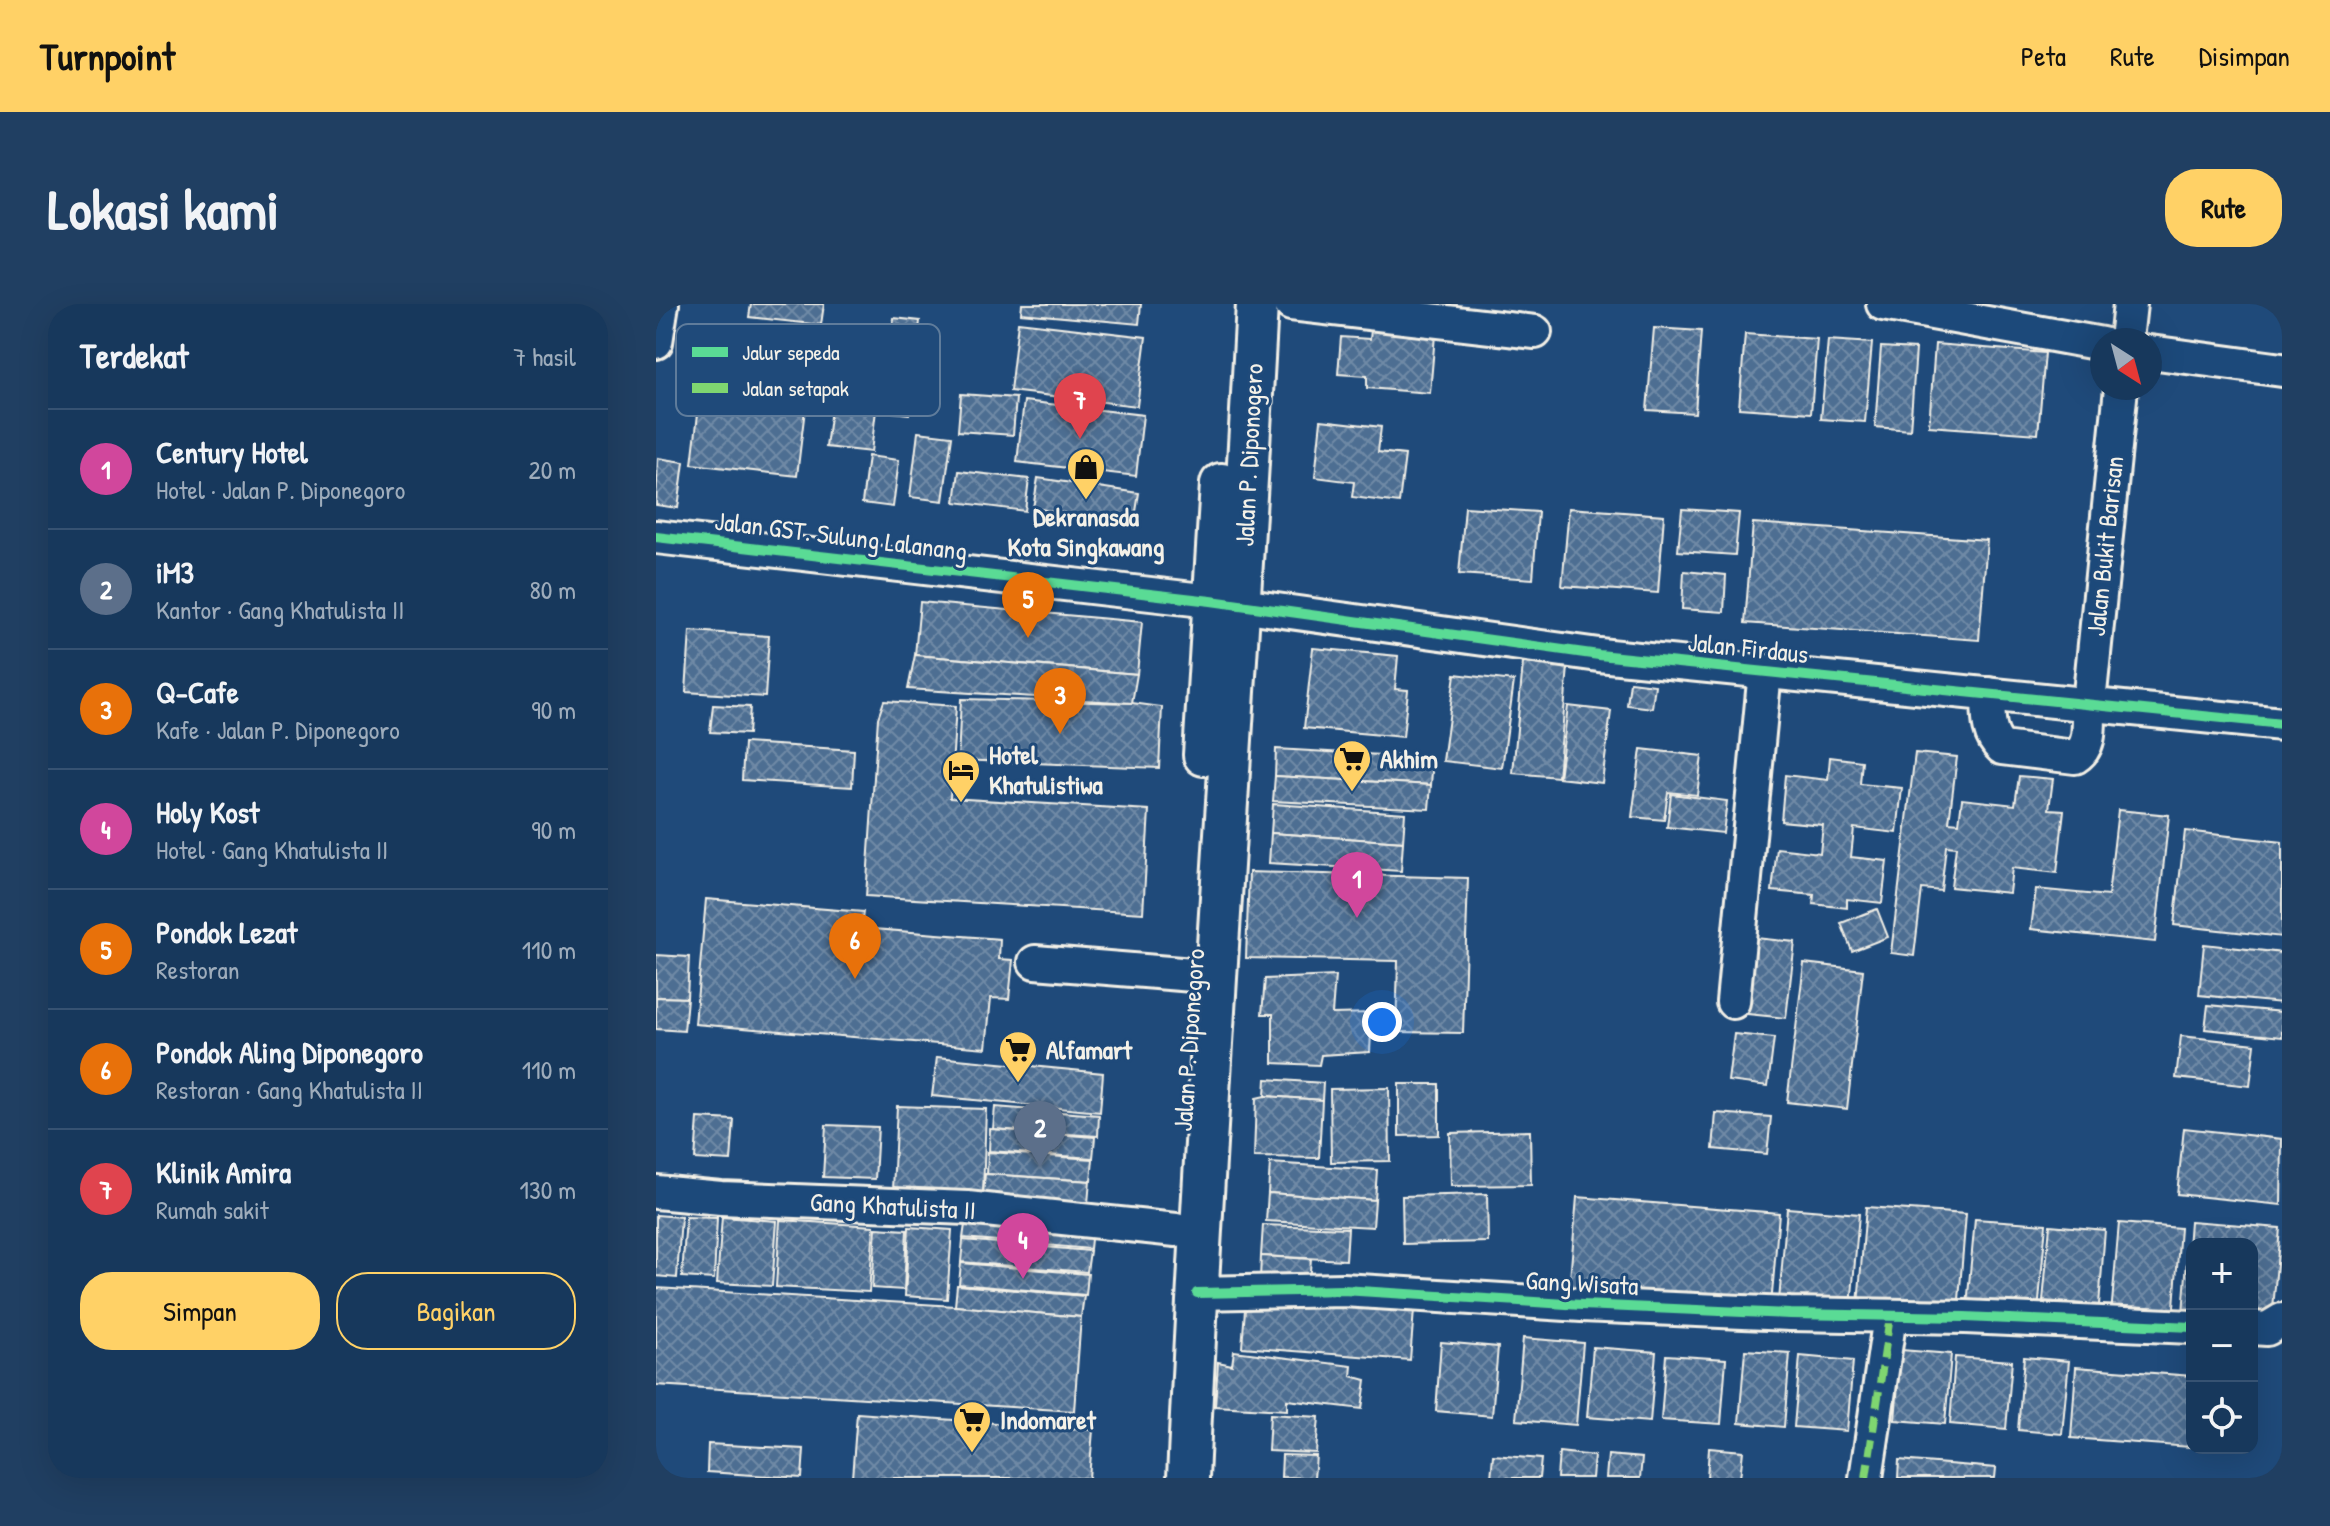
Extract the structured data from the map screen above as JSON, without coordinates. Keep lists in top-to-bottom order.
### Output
{
  "streets": {
    "main road": ["Jalan P. Diponogero", "Jalan P. Diponegoro"],
    "street": [
      "Jalan GST. Sulung Lalanang",
      "Jalan Bukit Barisan",
      "Jalan Firdaus",
      "Gang Khatulista II",
      "Gang Wisata"
    ]
  },
  "crossings": [
    ["Jalan P. Diponogero", "Jalan GST. Sulung Lalanang"],
    ["Jalan P. Diponogero", "Jalan Firdaus"],
    ["Jalan P. Diponogero", "Jalan P. Diponegoro"],
    ["Jalan GST. Sulung Lalanang", "Jalan Firdaus"],
    ["Jalan GST. Sulung Lalanang", "Jalan P. Diponegoro"],
    ["Jalan Bukit Barisan", "Jalan Firdaus"],
    ["Jalan Firdaus", "Jalan P. Diponegoro"],
    ["Jalan P. Diponegoro", "Gang Khatulista II"],
    ["Jalan P. Diponegoro", "Gang Wisata"]
  ],
  "places": {
    "shop": ["Dekranasda Kota Singkawang"],
    "supermarket": ["Akhim", "Alfamart", "Indomaret"],
    "hotel": ["Hotel Khatulistiwa"]
  },
  "legend": ["Jalur sepeda", "Jalan setapak"],
  "north": "bottom right",
  "page": {
    "header": "Turnpoint",
    "nav": ["Peta", "Rute", "Disimpan"],
    "buttons": [
      "Rute",
      ["Simpan", "Bagikan"]
    ],
    "title": "Lokasi kami",
    "heading": ["Terdekat", "7 hasil"],
    "pins": [
      "7",
      "5",
      "3",
      "1",
      "6",
      "2",
      "4"
    ],
    "list": [
      {
        "mark": "1",
        "name": "Century Hotel",
        "note": "Hotel · Jalan P. Diponegoro",
        "value": "20 m"
      },
      {
        "mark": "2",
        "name": "iM3",
        "note": "Kantor · Gang Khatulista II",
        "value": "80 m"
      },
      {
        "mark": "3",
        "name": "Q-Cafe",
        "note": "Kafe · Jalan P. Diponegoro",
        "value": "90 m"
      },
      {
        "mark": "4",
        "name": "Holy Kost",
        "note": "Hotel · Gang Khatulista II",
        "value": "90 m"
      },
      {
        "mark": "5",
        "name": "Pondok Lezat",
        "note": "Restoran",
        "value": "110 m"
      },
      {
        "mark": "6",
        "name": "Pondok Aling Diponegoro",
        "note": "Restoran · Gang Khatulista II",
        "value": "110 m"
      },
      {
        "mark": "7",
        "name": "Klinik Amira",
        "note": "Rumah sakit",
        "value": "130 m"
      }
    ],
    "map_buttons": ["+", "−"]
  }
}
